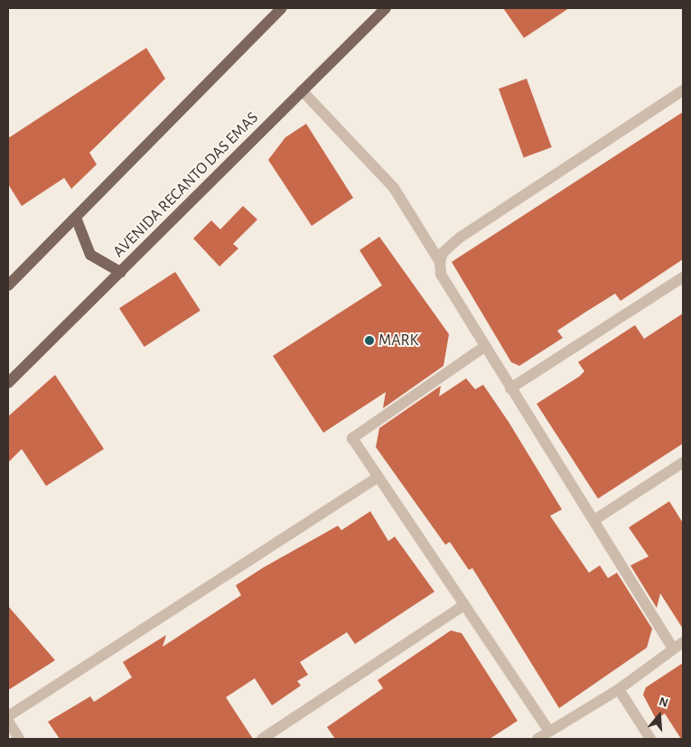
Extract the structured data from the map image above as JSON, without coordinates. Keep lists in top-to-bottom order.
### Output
{
  "streets": {
    "main road": ["AVENIDA RECANTO DAS EMAS"]
  },
  "places": ["MARK"],
  "north": "top"
}
